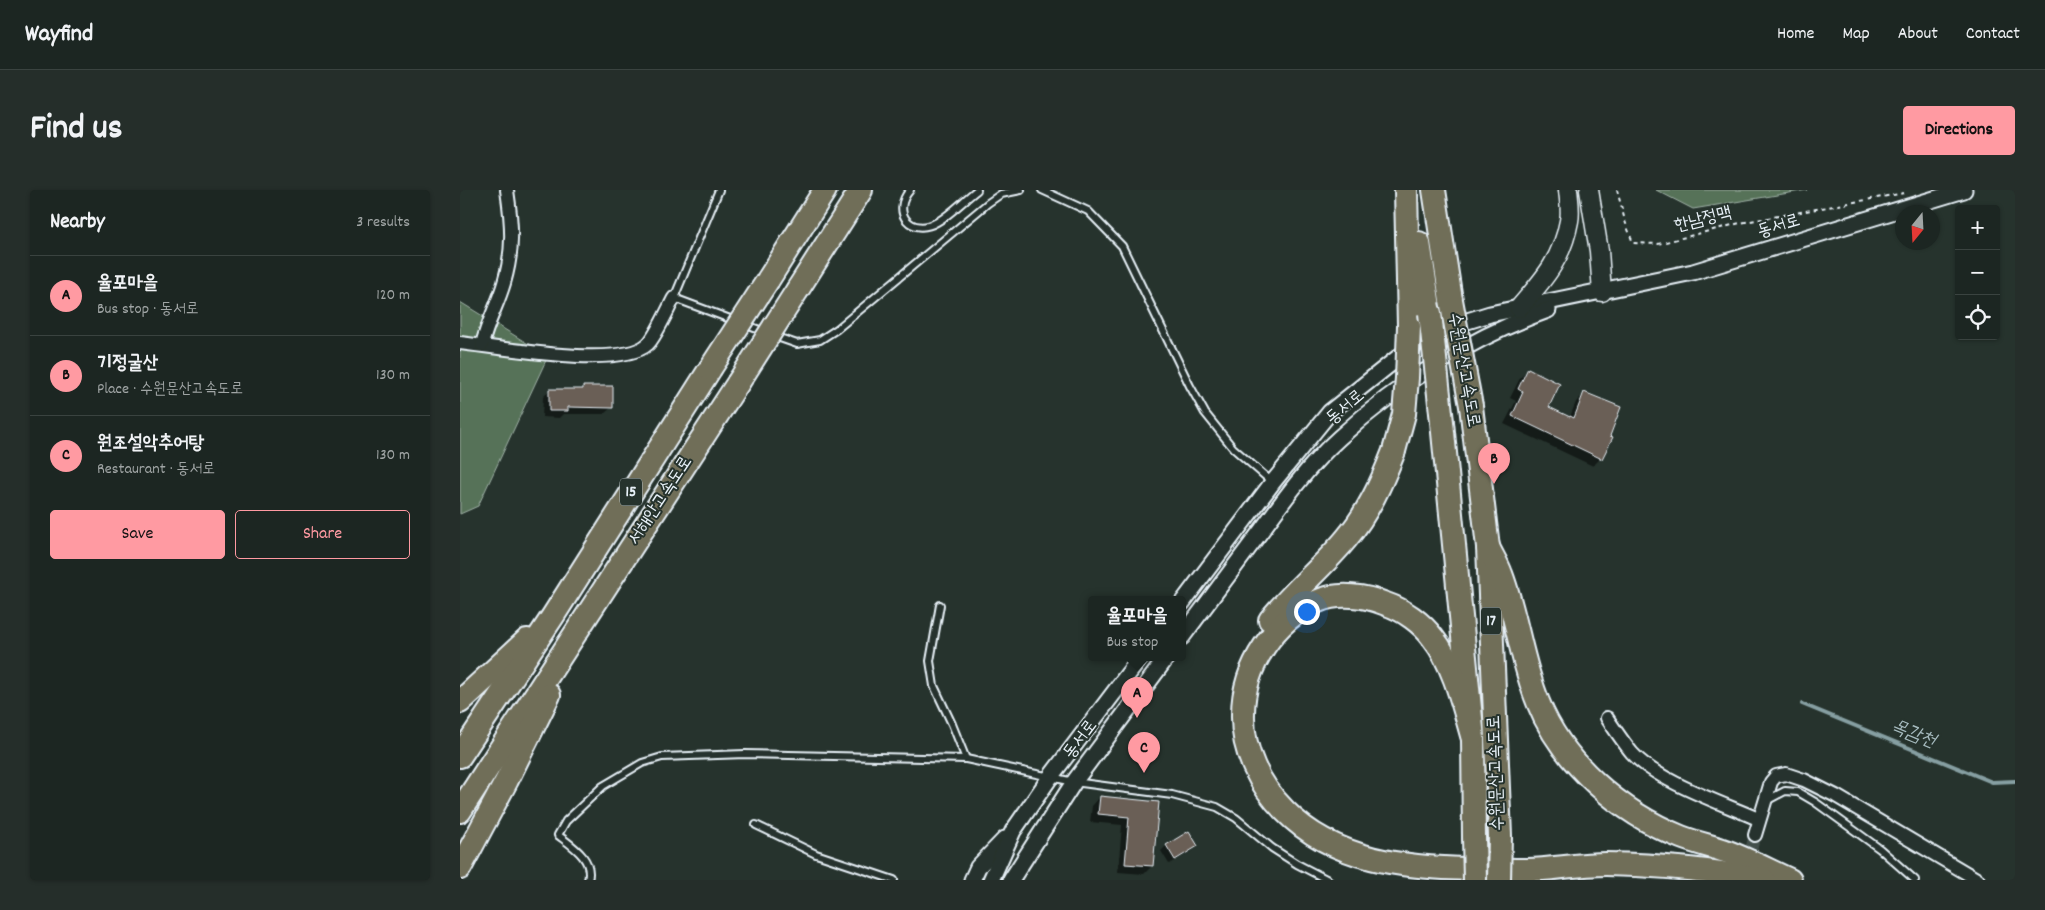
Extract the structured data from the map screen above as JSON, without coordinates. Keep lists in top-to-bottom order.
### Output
{
  "streets": {
    "highway": [
      "수원문산고속도로",
      "15",
      "서해안고속도로",
      "17"
    ],
    "street": ["동서로"],
    "path": ["한남정맥"]
  },
  "water": ["목감천"],
  "north": "bottom",
  "page": {
    "header": "Wayfind",
    "nav": [
      "Home",
      "Map",
      "About",
      "Contact"
    ],
    "title": "Find us",
    "buttons": [
      "Directions",
      ["Save", "Share"]
    ],
    "heading": ["Nearby", "3 results"],
    "map_buttons": ["+", "−"],
    "list": [
      {
        "mark": "A",
        "name": "율포마을",
        "note": "Bus stop · 동서로",
        "value": "120 m"
      },
      {
        "mark": "B",
        "name": "기정굴산",
        "note": "Place · 수원문산고속도로",
        "value": "130 m"
      },
      {
        "mark": "C",
        "name": "원조설악추어탕",
        "note": "Restaurant · 동서로",
        "value": "130 m"
      }
    ],
    "pins": ["B", "A", "C"],
    "popup": ["율포마을", "Bus stop"]
  }
}
